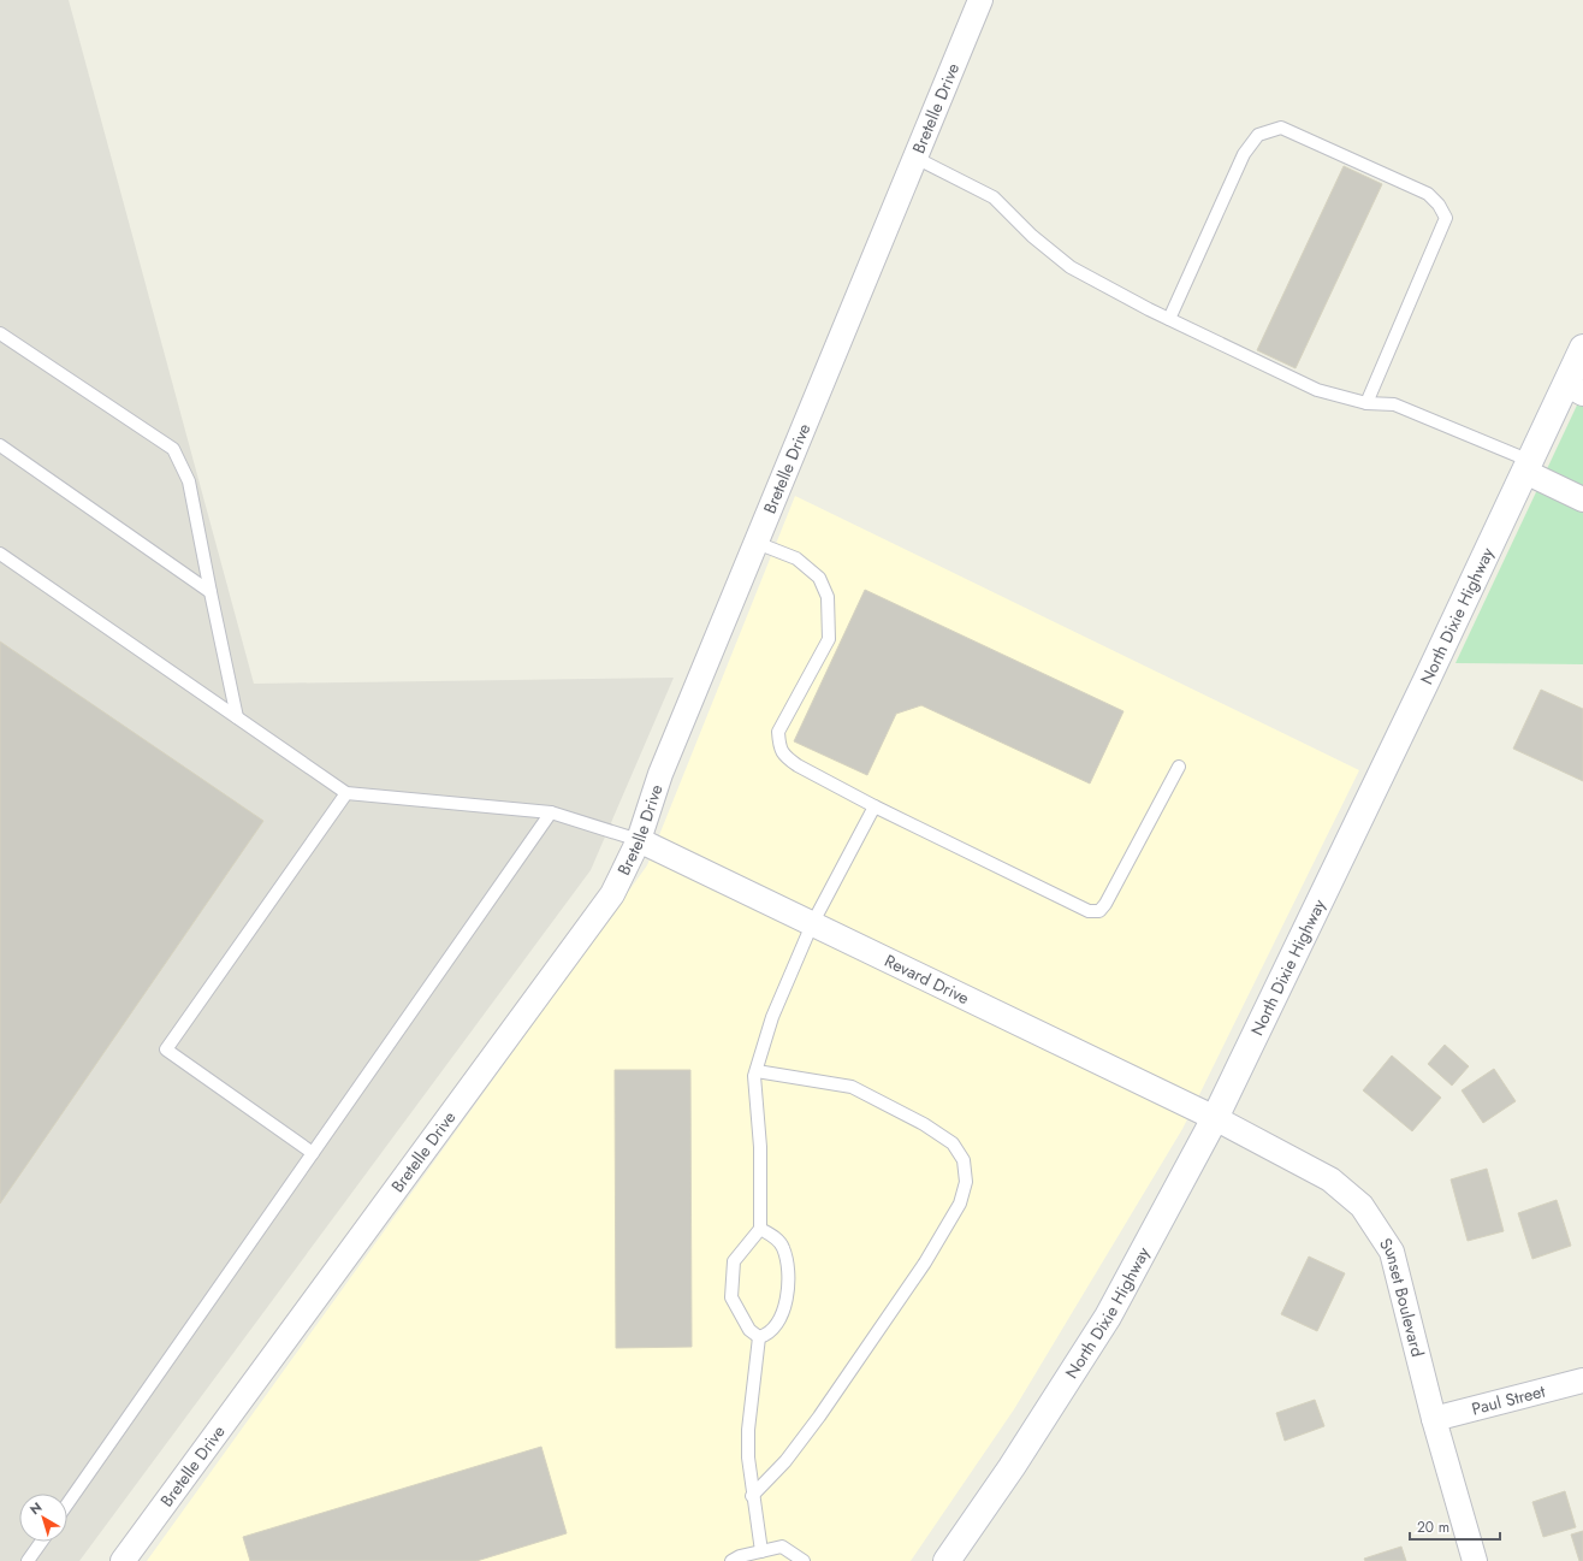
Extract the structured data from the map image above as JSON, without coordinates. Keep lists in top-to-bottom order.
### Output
{
  "streets": {
    "street": [
      "Bretelle Drive",
      "North Dixie Highway",
      "Revard Drive",
      "Sunset Boulevard",
      "Paul Street"
    ]
  },
  "crossings": [
    ["Bretelle Drive", "Revard Drive"],
    ["North Dixie Highway", "Revard Drive"],
    ["North Dixie Highway", "Sunset Boulevard"],
    ["Revard Drive", "Sunset Boulevard"],
    ["Sunset Boulevard", "Paul Street"]
  ],
  "scale_bar": "20 m",
  "north": "top left"
}
